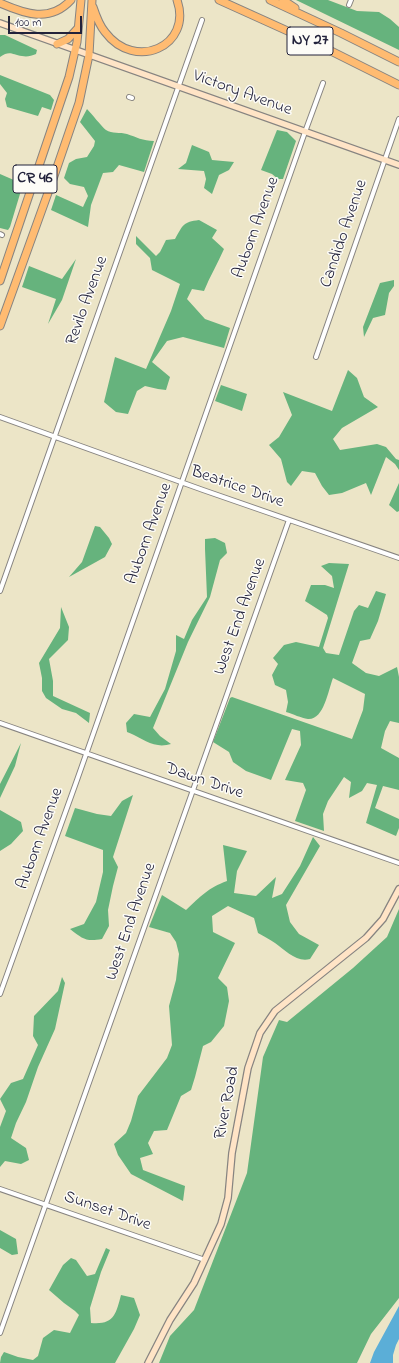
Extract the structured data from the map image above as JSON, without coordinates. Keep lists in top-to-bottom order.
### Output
{
  "streets": {
    "highway": ["NY 27", "CR 46"],
    "street": [
      "Victory Avenue",
      "Auborn Avenue",
      "Candido Avenue",
      "Revilo Avenue",
      "Beatrice Drive",
      "West End Avenue",
      "Dawn Drive",
      "River Road",
      "Sunset Drive"
    ]
  },
  "crossings": [
    ["Victory Avenue", "CR 46"],
    ["Victory Avenue", "Auborn Avenue"],
    ["Victory Avenue", "Candido Avenue"],
    ["Victory Avenue", "Revilo Avenue"],
    ["Auborn Avenue", "Beatrice Drive"],
    ["Auborn Avenue", "Dawn Drive"],
    ["Revilo Avenue", "Beatrice Drive"],
    ["Beatrice Drive", "West End Avenue"],
    ["West End Avenue", "Dawn Drive"],
    ["West End Avenue", "Sunset Drive"],
    ["River Road", "Sunset Drive"]
  ],
  "scale_bar": "100 m"
}
